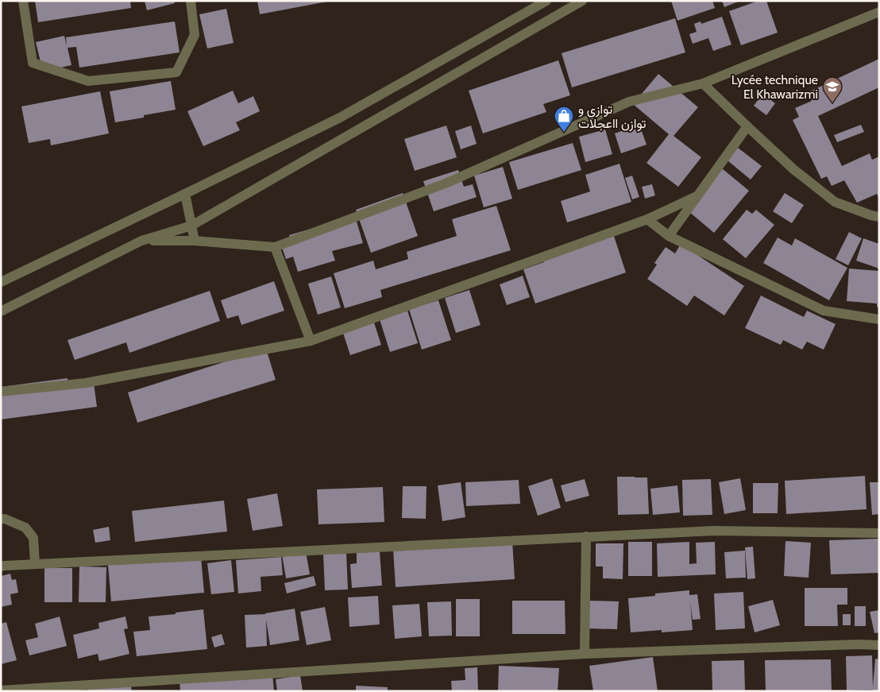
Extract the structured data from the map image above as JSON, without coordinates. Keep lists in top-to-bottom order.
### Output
{
  "places": {
    "school or university": ["Lycée technique El Khawarizmi"],
    "shop": ["توازي و توازن ااعجلات"]
  }
}
